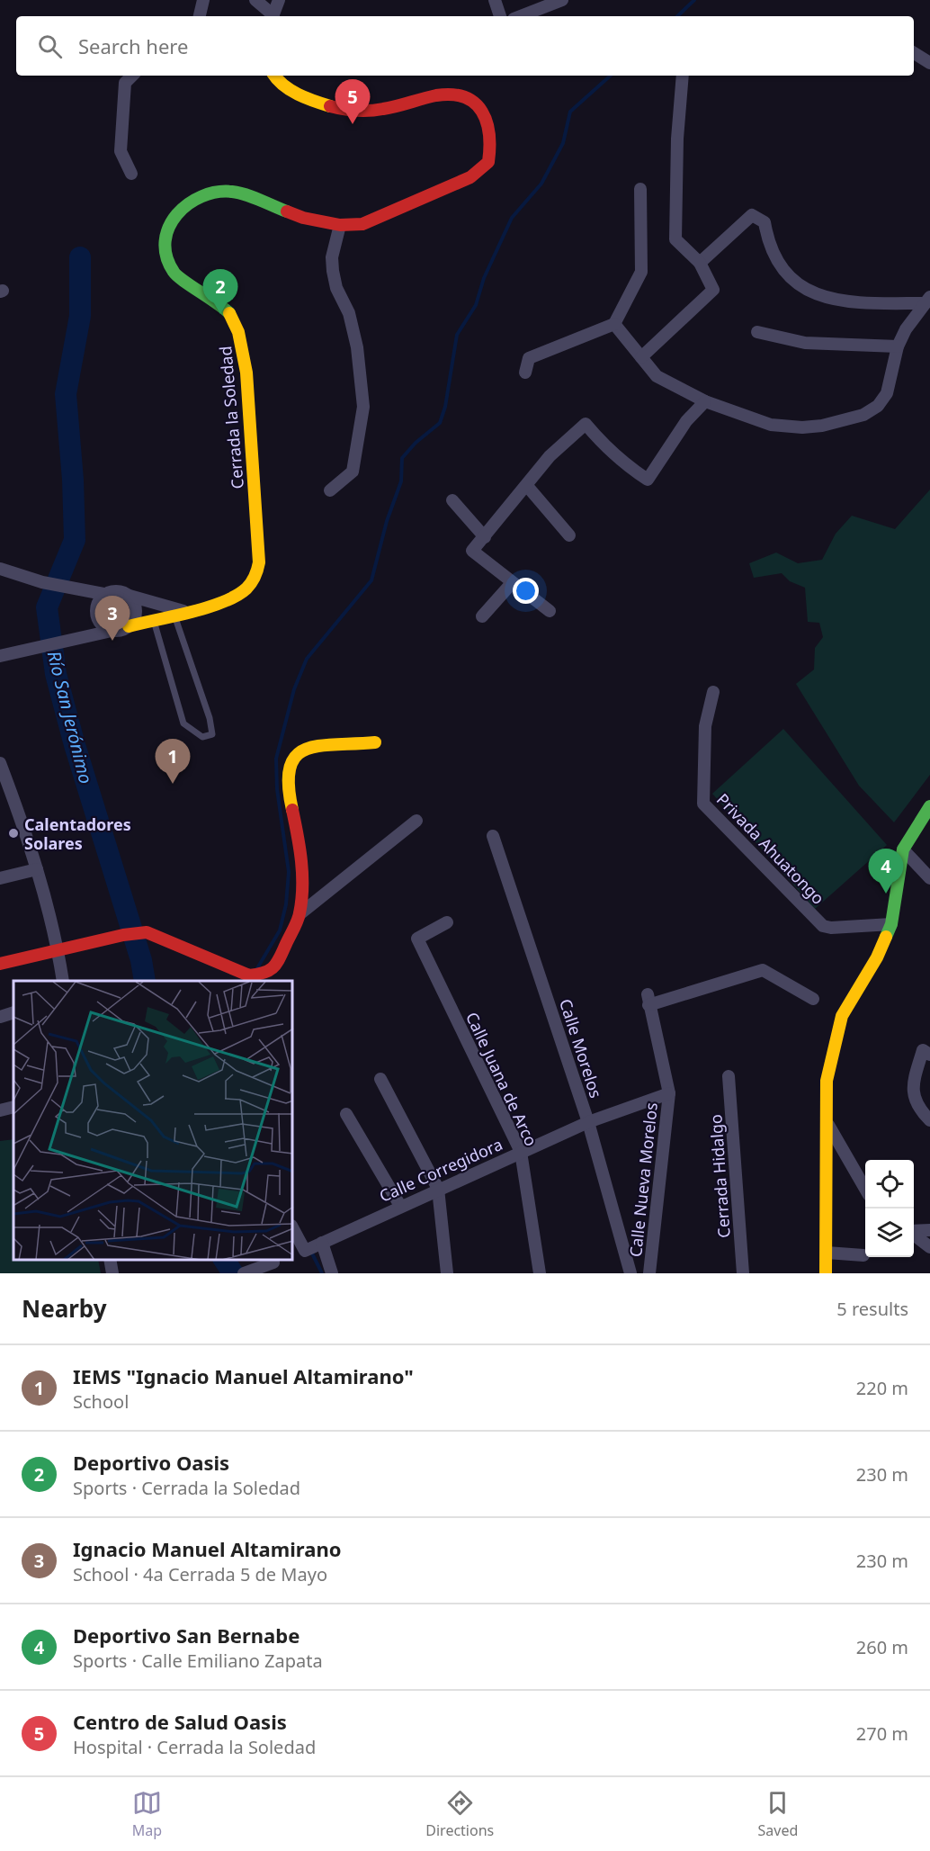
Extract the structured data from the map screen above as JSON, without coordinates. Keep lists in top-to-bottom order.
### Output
{
  "streets": {
    "street": [
      "Cerrada la Soledad",
      "Privada Ahuatongo",
      "Calle Morelos",
      "Calle Juana de Arco",
      "Calle Corregidora",
      "Cerrada Hidalgo",
      "Calle Nueva Morelos"
    ]
  },
  "crossings": [
    ["Calle Morelos", "Calle Corregidora"],
    ["Calle Juana de Arco", "Calle Corregidora"],
    ["Calle Corregidora", "Calle Nueva Morelos"]
  ],
  "water": ["Río San Jerónimo"],
  "places": ["Calentadores Solares"],
  "page": {
    "search": "Search here",
    "pins": [
      "5",
      "2",
      "3",
      "1",
      "4"
    ],
    "heading": ["Nearby", "5 results"],
    "list": [
      {
        "mark": "1",
        "name": "IEMS \"Ignacio Manuel Altamirano\"",
        "note": "School",
        "value": "220 m"
      },
      {
        "mark": "2",
        "name": "Deportivo Oasis",
        "note": "Sports · Cerrada la Soledad",
        "value": "230 m"
      },
      {
        "mark": "3",
        "name": "Ignacio Manuel Altamirano",
        "note": "School · 4a Cerrada 5 de Mayo",
        "value": "230 m"
      },
      {
        "mark": "4",
        "name": "Deportivo San Bernabe",
        "note": "Sports · Calle Emiliano Zapata",
        "value": "260 m"
      },
      {
        "mark": "5",
        "name": "Centro de Salud Oasis",
        "note": "Hospital · Cerrada la Soledad",
        "value": "270 m"
      }
    ],
    "nav": ["Map", "Directions", "Saved"]
  }
}
